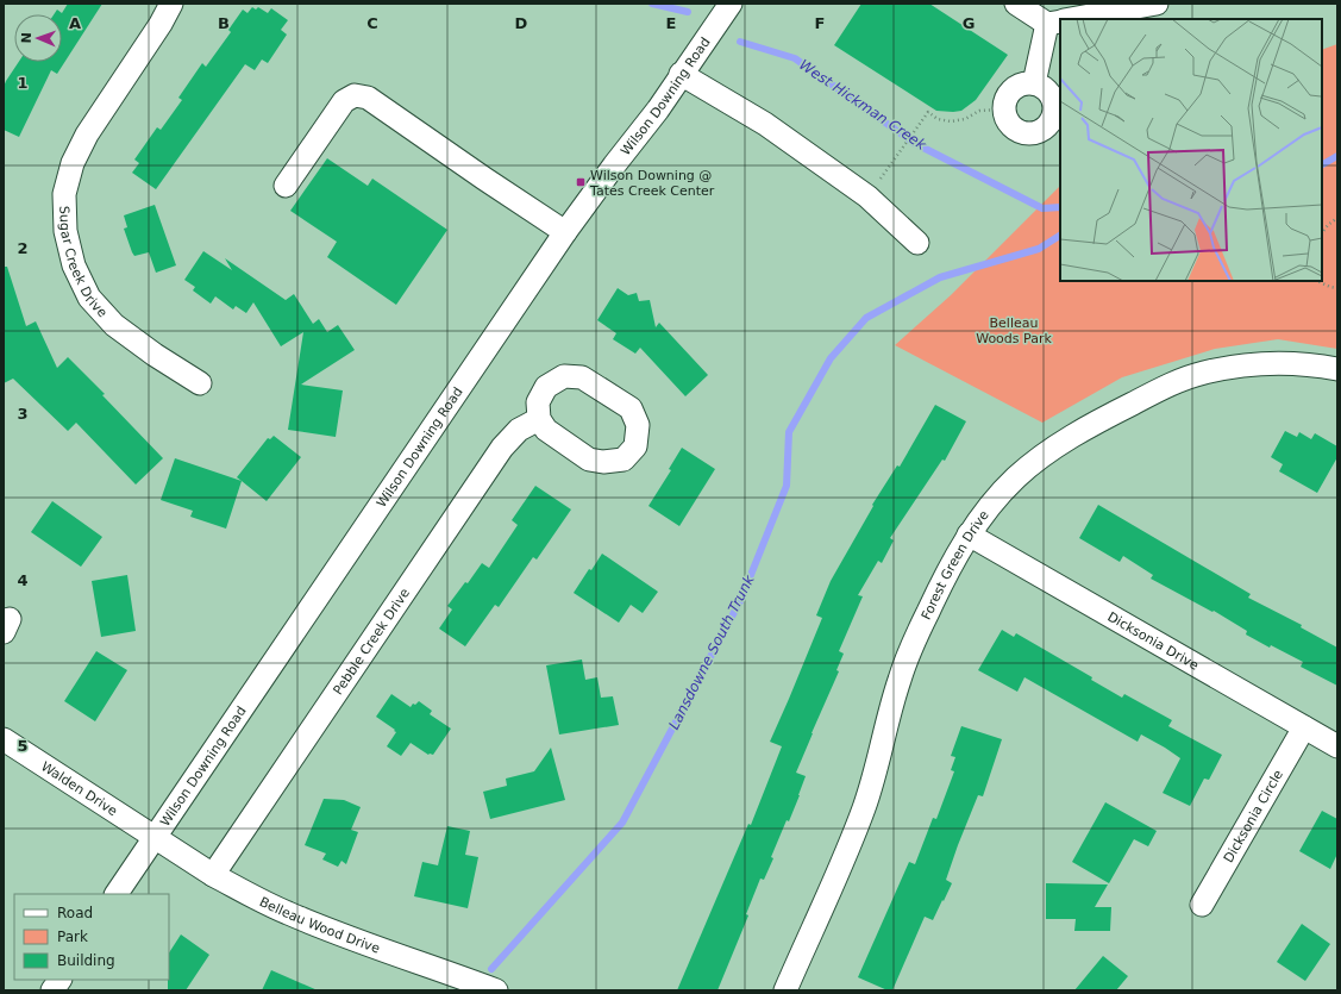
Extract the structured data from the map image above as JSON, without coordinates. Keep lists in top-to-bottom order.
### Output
{
  "streets": {
    "street": [
      "Wilson Downing Road",
      "Sugar Creek Drive",
      "Forest Green Drive",
      "Dicksonia Drive",
      "Pebble Creek Drive",
      "Walden Drive",
      "Dicksonia Circle",
      "Belleau Wood Drive"
    ]
  },
  "crossings": [
    ["Wilson Downing Road", "Walden Drive"],
    ["Wilson Downing Road", "Belleau Wood Drive"],
    ["Forest Green Drive", "Dicksonia Drive"],
    ["Dicksonia Drive", "Dicksonia Circle"],
    ["Pebble Creek Drive", "Belleau Wood Drive"],
    ["Walden Drive", "Belleau Wood Drive"]
  ],
  "water": ["West Hickman Creek", "Lansdowne South Trunk"],
  "parks": ["Belleau Woods Park"],
  "places": {
    "transit": ["Wilson Downing @ Tates Creek Center"]
  },
  "legend": ["Road", "Park", "Building"],
  "north": "left",
  "grid": {
    "columns": [
      "A",
      "B",
      "C",
      "D",
      "E",
      "F",
      "G"
    ],
    "rows": [
      "1",
      "2",
      "3",
      "4",
      "5"
    ]
  }
}
